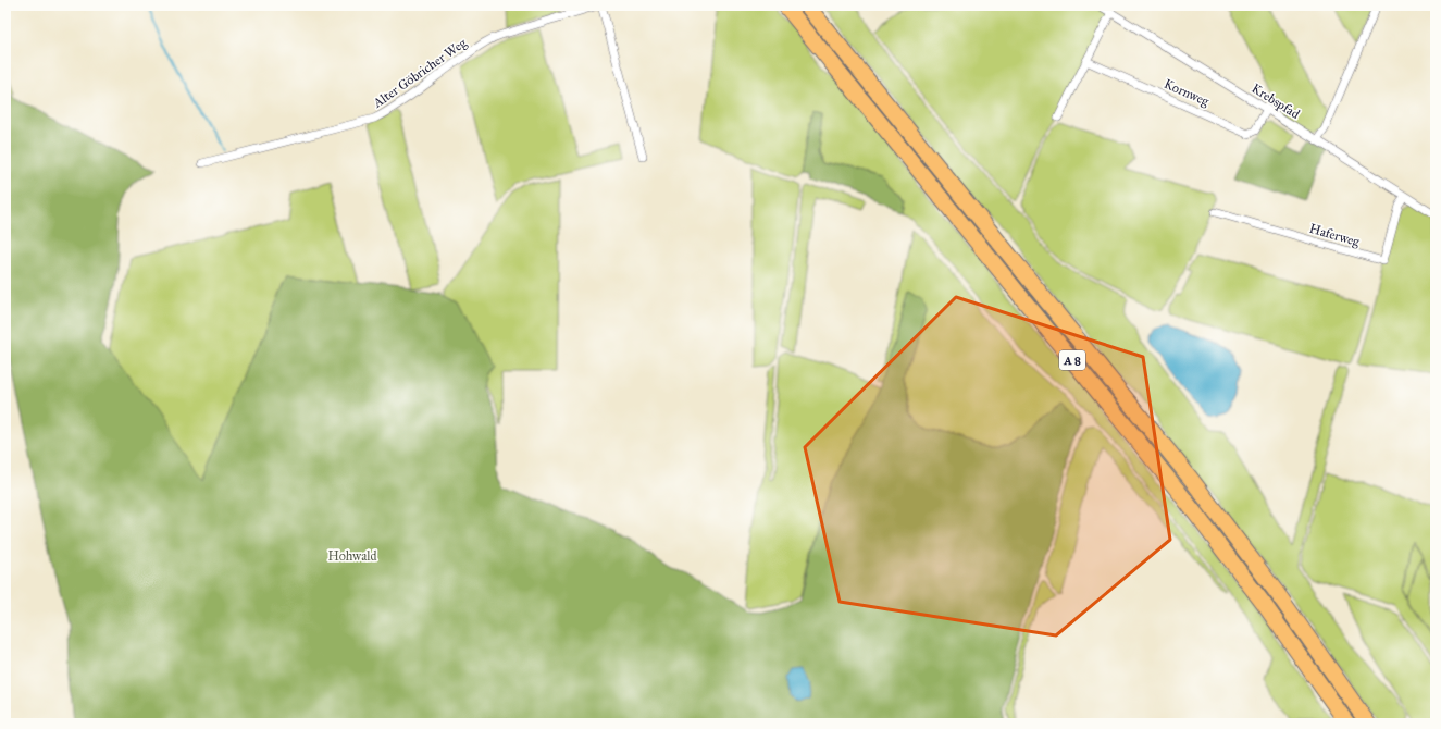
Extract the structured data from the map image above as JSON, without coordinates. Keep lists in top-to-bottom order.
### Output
{
  "streets": {
    "highway": ["A 8"],
    "street": [
      "Alter Göbricher Weg",
      "Kornweg",
      "Krebspfad",
      "Haferweg"
    ]
  },
  "crossings": [
    ["Kornweg", "Krebspfad"],
    ["Krebspfad", "Haferweg"]
  ],
  "parks": ["Hohwald"]
}
